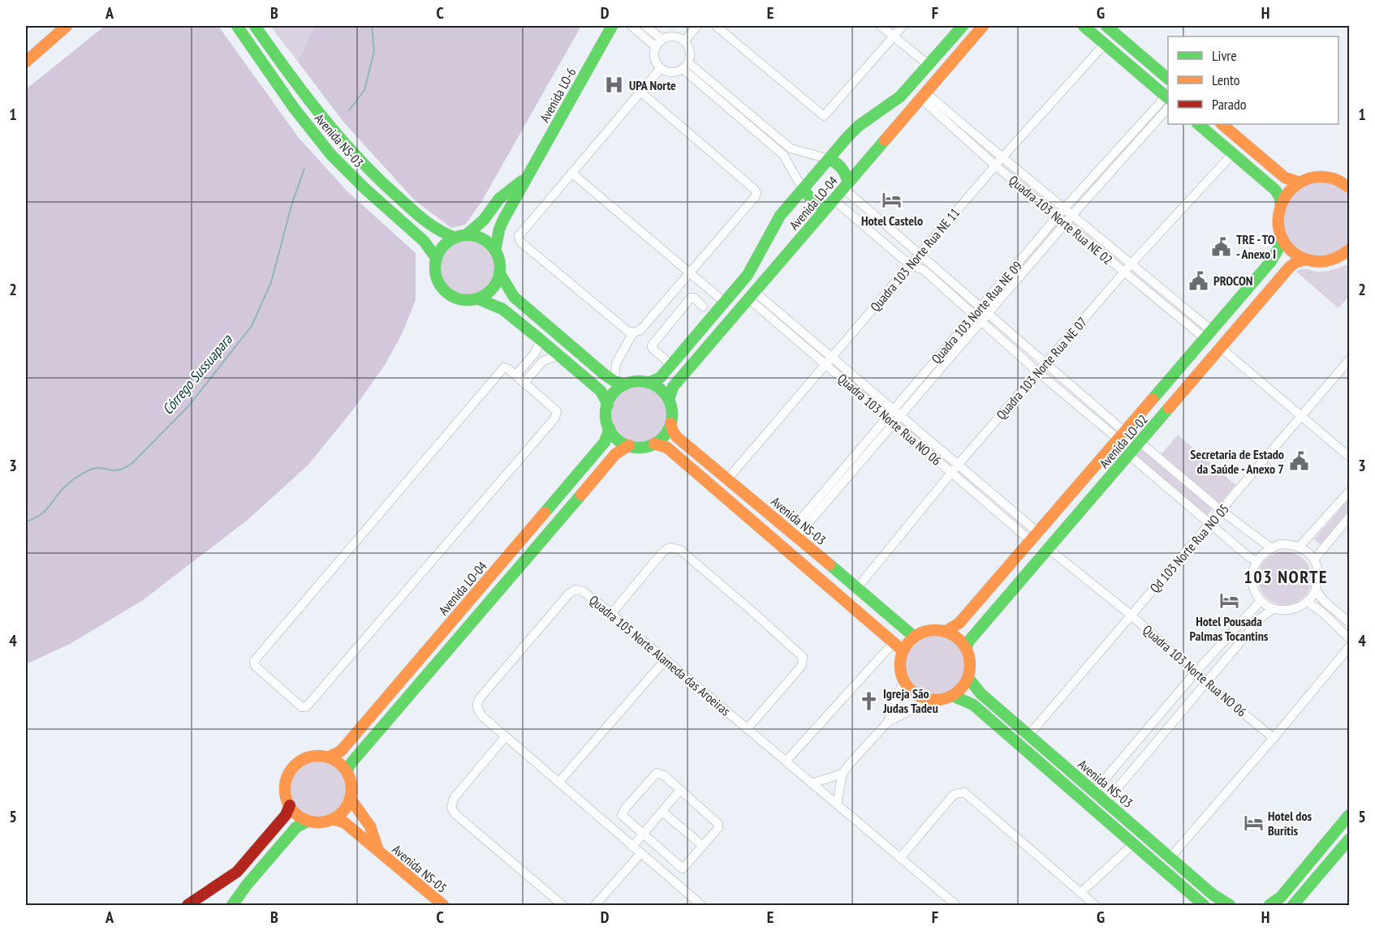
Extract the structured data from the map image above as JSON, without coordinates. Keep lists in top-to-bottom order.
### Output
{
  "streets": {
    "street": [
      "Avenida LO-6",
      "Avenida NS-03",
      "Avenida LO-04",
      "Quadra 103 Norte Rua NE 02",
      "Quadra 103 Norte Rua NE 11",
      "Quadra 103 Norte Rua NE 09",
      "Quadra 103 Norte Rua NE 07",
      "Quadra 103 Norte Rua NO 06",
      "Avenida LO-02",
      "Qd 103 Norte Rua NO 05",
      "Quadra 105 Norte Alameda das Aroeiras",
      "Avenida NS-05"
    ]
  },
  "crossings": [
    ["Avenida LO-6", "Avenida NS-03"],
    ["Avenida NS-03", "Avenida LO-04"],
    ["Avenida NS-03", "Quadra 103 Norte Rua NE 11"],
    ["Avenida NS-03", "Quadra 103 Norte Rua NE 09"],
    ["Avenida NS-03", "Quadra 103 Norte Rua NE 07"],
    ["Avenida NS-03", "Avenida LO-02"],
    ["Avenida NS-03", "Qd 103 Norte Rua NO 05"],
    ["Avenida LO-04", "Quadra 103 Norte Rua NE 02"],
    ["Avenida LO-04", "Quadra 103 Norte Rua NO 06"],
    ["Avenida LO-04", "Avenida NS-05"],
    ["Quadra 103 Norte Rua NE 02", "Quadra 103 Norte Rua NE 11"],
    ["Quadra 103 Norte Rua NE 02", "Quadra 103 Norte Rua NE 09"],
    ["Quadra 103 Norte Rua NE 02", "Quadra 103 Norte Rua NE 07"],
    ["Quadra 103 Norte Rua NE 02", "Avenida LO-02"],
    ["Quadra 103 Norte Rua NE 11", "Quadra 103 Norte Rua NO 06"],
    ["Quadra 103 Norte Rua NE 09", "Quadra 103 Norte Rua NO 06"],
    ["Quadra 103 Norte Rua NE 07", "Quadra 103 Norte Rua NO 06"],
    ["Quadra 103 Norte Rua NO 06", "Avenida LO-02"],
    ["Quadra 103 Norte Rua NO 06", "Qd 103 Norte Rua NO 05"]
  ],
  "districts": ["103 NORTE"],
  "water": ["Córrego Sussuapara"],
  "places": {
    "hospital": ["UPA Norte"],
    "hotel": ["Hotel Castelo", "Hotel Pousada Palmas Tocantins", "Hotel dos Buritis"],
    "public building": ["TRE - TO - Anexo I", "PROCON", "Secretaria de Estado da Saúde - Anexo 7"],
    "church": ["Igreja São Judas Tadeu"]
  },
  "legend": ["Livre", "Lento", "Parado"],
  "grid": {
    "columns": [
      "A",
      "B",
      "C",
      "D",
      "E",
      "F",
      "G",
      "H"
    ],
    "rows": [
      "1",
      "2",
      "3",
      "4",
      "5"
    ]
  }
}
